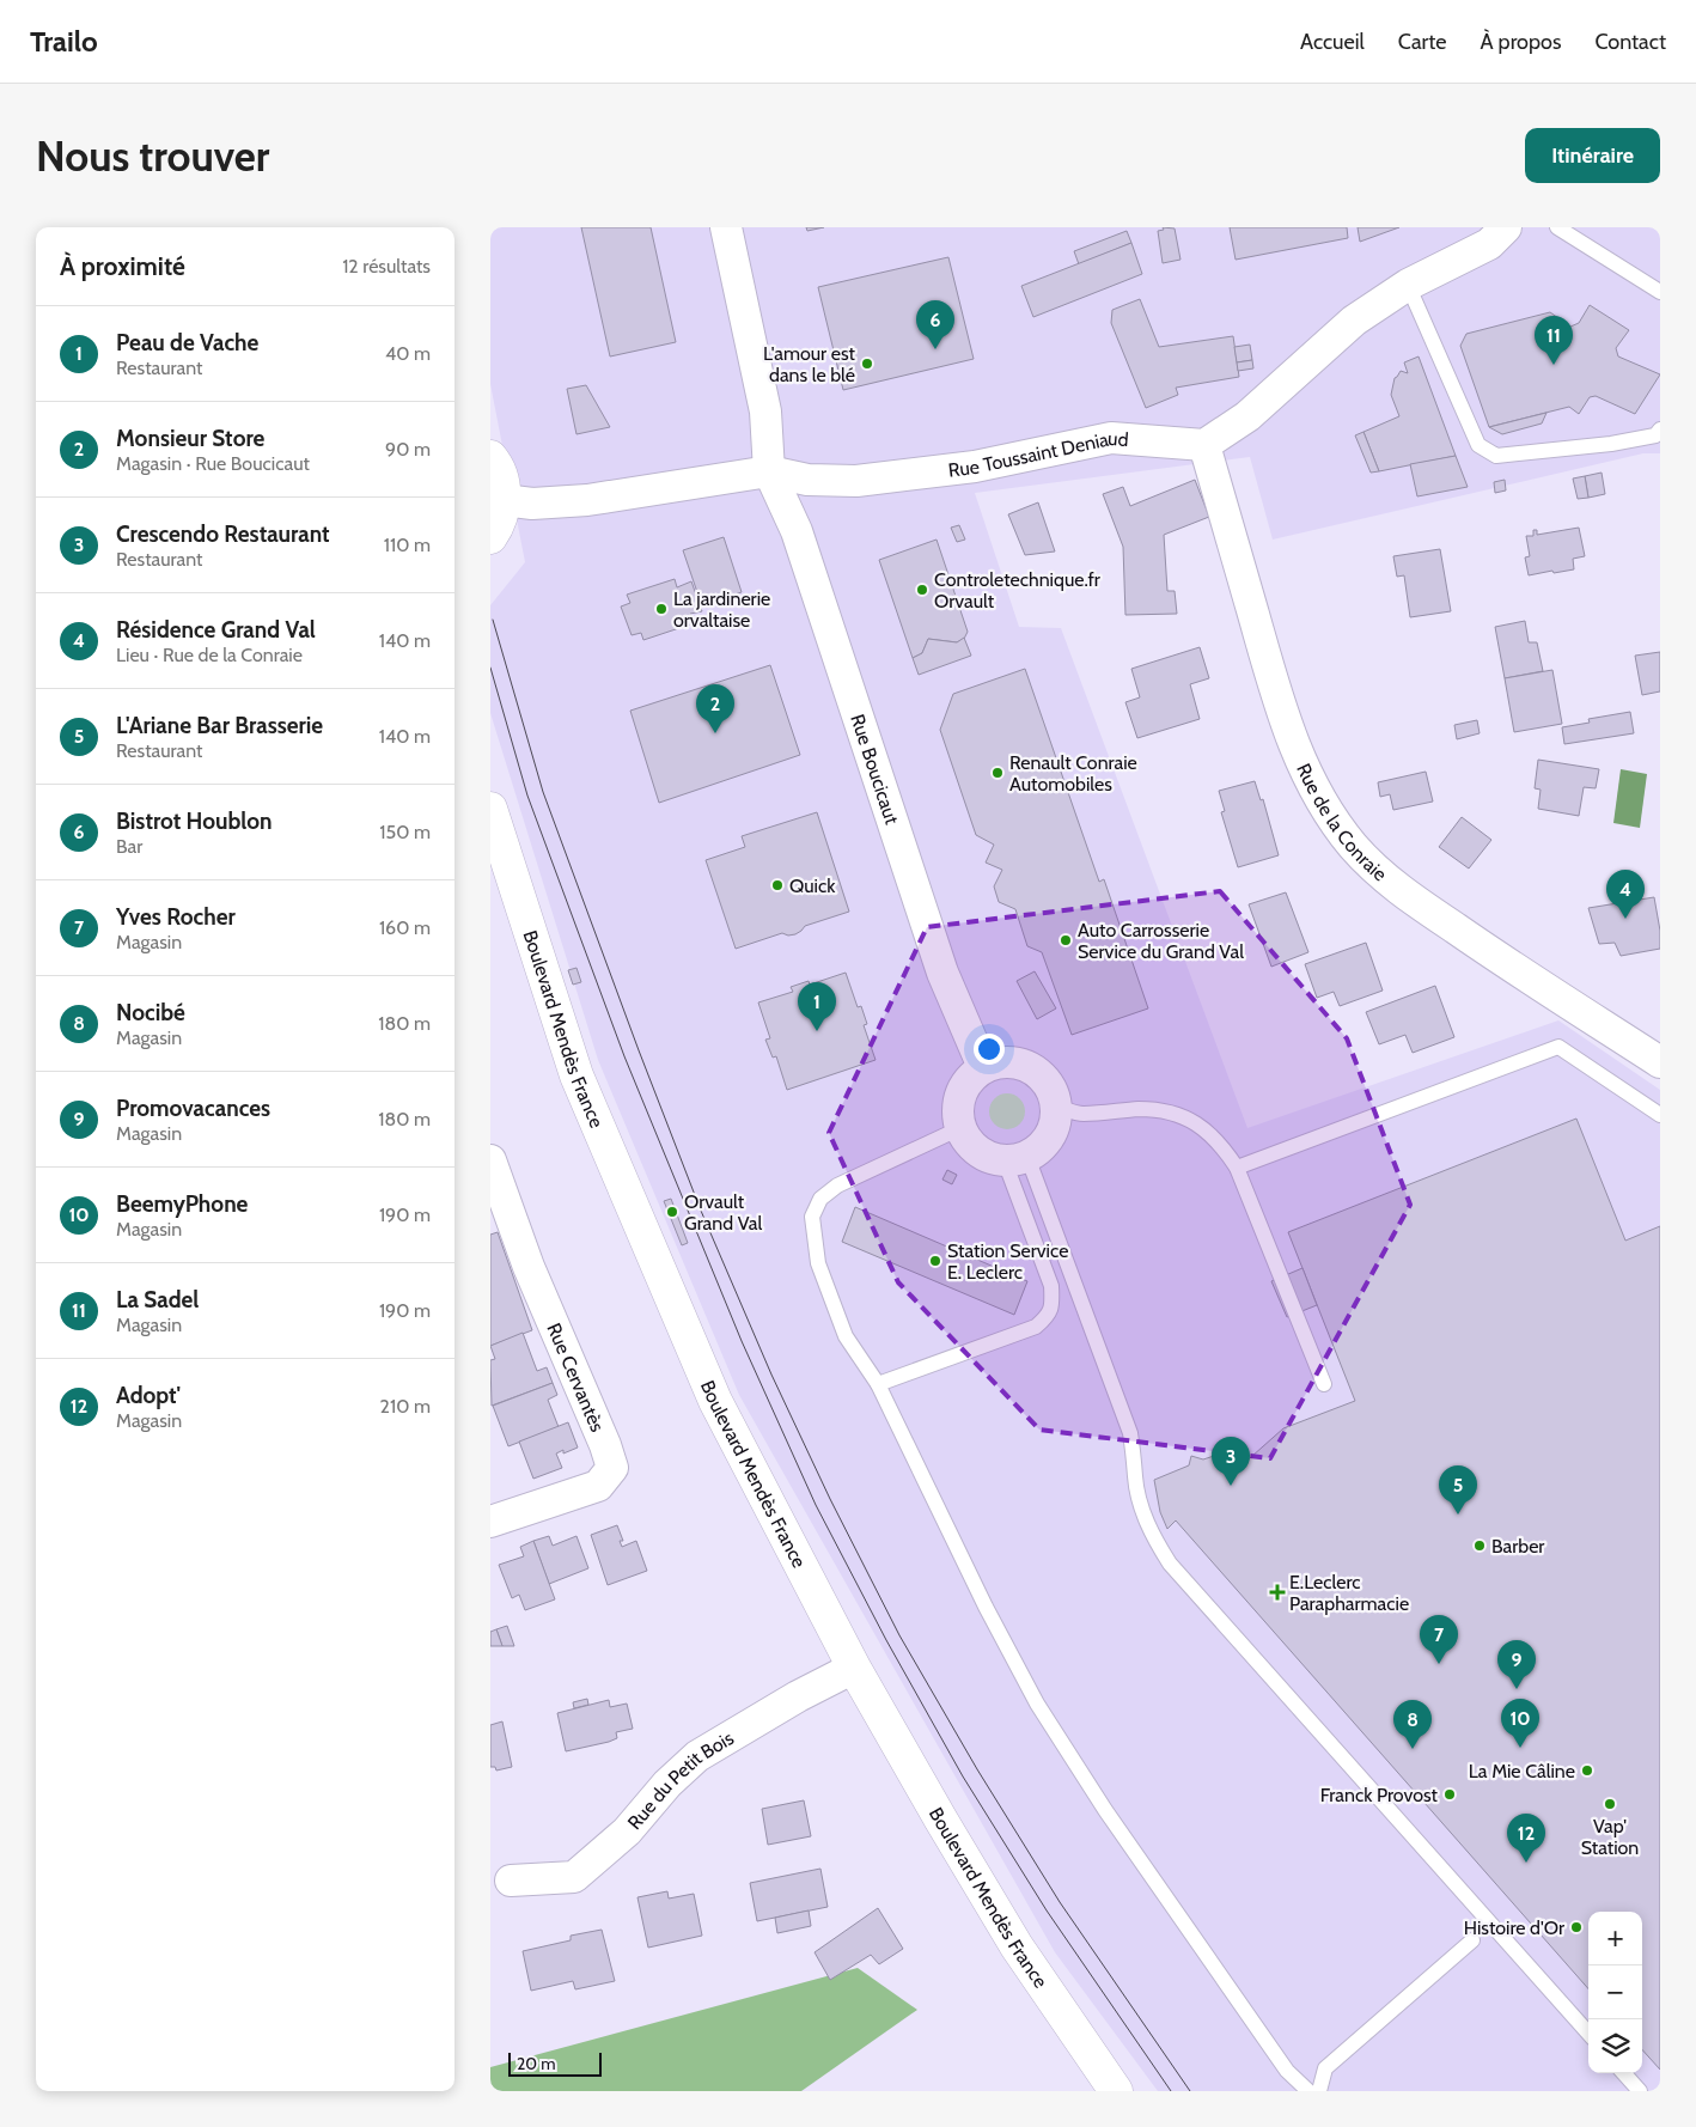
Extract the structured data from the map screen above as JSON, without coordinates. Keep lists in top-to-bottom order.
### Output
{
  "streets": {
    "main road": ["Boulevard Mendès France"],
    "street": [
      "Rue Toussaint Deniaud",
      "Rue Boucicaut",
      "Rue de la Conraie",
      "Rue Cervantès",
      "Rue du Petit Bois"
    ]
  },
  "crossings": [
    ["Rue Toussaint Deniaud", "Rue Boucicaut"],
    ["Rue Toussaint Deniaud", "Rue de la Conraie"],
    ["Boulevard Mendès France", "Rue du Petit Bois"]
  ],
  "places": {
    "other": [
      "L'amour est dans le blé",
      "Controletechnique.fr Orvault",
      "La jardinerie orvaltaise",
      "Renault Conraie Automobiles",
      "Quick",
      "Auto Carrosserie Service du Grand Val",
      "Orvault Grand Val",
      "Station Service E. Leclerc",
      "Barber",
      "La Mie Câline",
      "Franck Provost",
      "Vap' Station",
      "Histoire d'Or"
    ],
    "health": ["E.Leclerc Parapharmacie"]
  },
  "scale_bar": "20 m",
  "page": {
    "header": "Trailo",
    "nav": [
      "Accueil",
      "Carte",
      "À propos",
      "Contact"
    ],
    "buttons": "Itinéraire",
    "title": "Nous trouver",
    "heading": ["À proximité", "12 résultats"],
    "pins": [
      "6",
      "11",
      "2",
      "4",
      "1",
      "3",
      "5",
      "7",
      "9",
      "10",
      "8",
      "12"
    ],
    "list": [
      {
        "mark": "1",
        "name": "Peau de Vache",
        "note": "Restaurant",
        "value": "40 m"
      },
      {
        "mark": "2",
        "name": "Monsieur Store",
        "note": "Magasin · Rue Boucicaut",
        "value": "90 m"
      },
      {
        "mark": "3",
        "name": "Crescendo Restaurant",
        "note": "Restaurant",
        "value": "110 m"
      },
      {
        "mark": "4",
        "name": "Résidence Grand Val",
        "note": "Lieu · Rue de la Conraie",
        "value": "140 m"
      },
      {
        "mark": "5",
        "name": "L'Ariane Bar Brasserie",
        "note": "Restaurant",
        "value": "140 m"
      },
      {
        "mark": "6",
        "name": "Bistrot Houblon",
        "note": "Bar",
        "value": "150 m"
      },
      {
        "mark": "7",
        "name": "Yves Rocher",
        "note": "Magasin",
        "value": "160 m"
      },
      {
        "mark": "8",
        "name": "Nocibé",
        "note": "Magasin",
        "value": "180 m"
      },
      {
        "mark": "9",
        "name": "Promovacances",
        "note": "Magasin",
        "value": "180 m"
      },
      {
        "mark": "10",
        "name": "BeemyPhone",
        "note": "Magasin",
        "value": "190 m"
      },
      {
        "mark": "11",
        "name": "La Sadel",
        "note": "Magasin",
        "value": "190 m"
      },
      {
        "mark": "12",
        "name": "Adopt'",
        "note": "Magasin",
        "value": "210 m"
      }
    ],
    "map_buttons": ["+", "−"],
    "scale": "20 m"
  }
}
